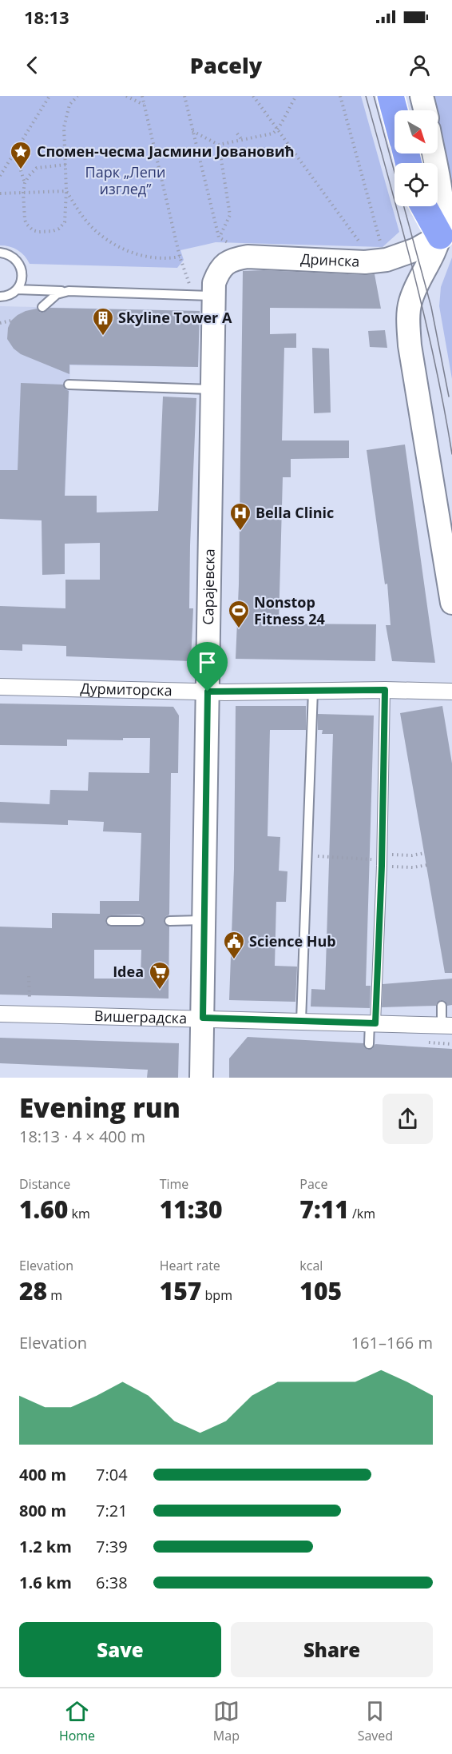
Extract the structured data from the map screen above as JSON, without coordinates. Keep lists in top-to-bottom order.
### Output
{
  "streets": {
    "street": [
      "Дринска",
      "Сарајевска",
      "Дурмиторска",
      "Вишеградска"
    ]
  },
  "crossings": [
    ["Дринска", "Сарајевска"],
    ["Сарајевска", "Дурмиторска"],
    ["Сарајевска", "Вишеградска"]
  ],
  "parks": ["Парк „Лепи изглед”"],
  "places": {
    "place": ["Спомен-чесма Јасмини Јовановић"],
    "building": ["Skyline Tower A"],
    "hospital": ["Bella Clinic"],
    "sports": ["Nonstop Fitness 24"],
    "public building": ["Science Hub"],
    "supermarket": ["Idea"]
  },
  "north": "bottom right",
  "page": {
    "status": "18:13",
    "header": "Pacely",
    "heading": ["Evening run", "18:13 · 4 × 400 m"],
    "stats": [
      ["Distance", "1.60 km"],
      ["Time", "11:30"],
      ["Pace", "7:11 /km"],
      ["Elevation", "28 m"],
      ["Heart rate", "157 bpm"],
      ["kcal", "105"]
    ],
    "chart": ["Elevation", "161–166 m"],
    "list": [
      {
        "name": "400 m",
        "note": "7:04"
      },
      {
        "name": "800 m",
        "note": "7:21"
      },
      {
        "name": "1.2 km",
        "note": "7:39"
      },
      {
        "name": "1.6 km",
        "note": "6:38"
      }
    ],
    "buttons": ["Save", "Share"],
    "tabs": ["Home", "Map", "Saved"]
  }
}
